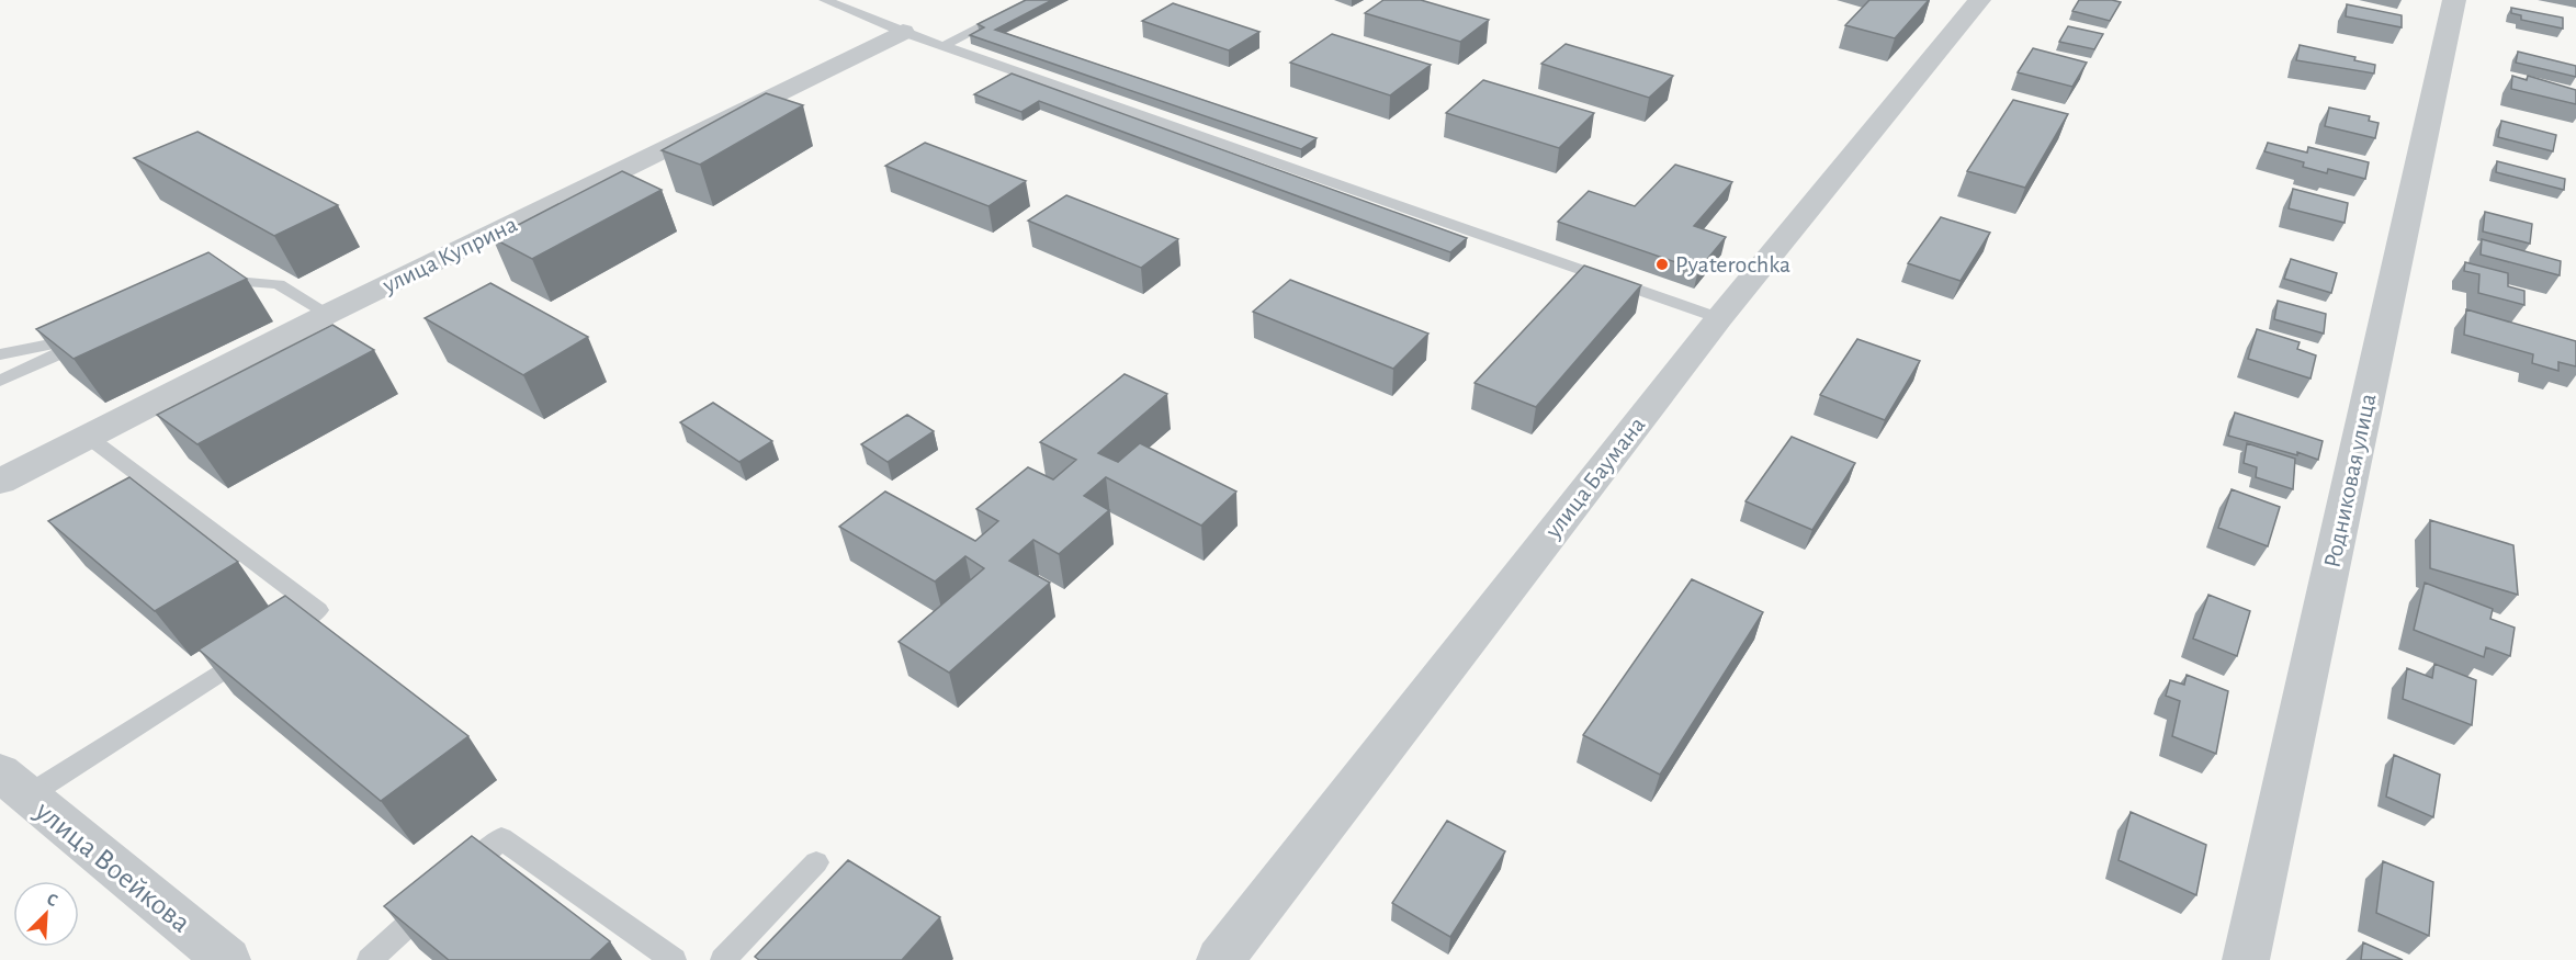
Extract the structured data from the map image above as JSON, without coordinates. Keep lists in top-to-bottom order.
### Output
{
  "streets": {
    "street": [
      "улица Куприна",
      "улица Баумана",
      "Родниковая улица",
      "улица Воейкова"
    ]
  },
  "places": ["Pyaterochka"],
  "north": "top right"
}
